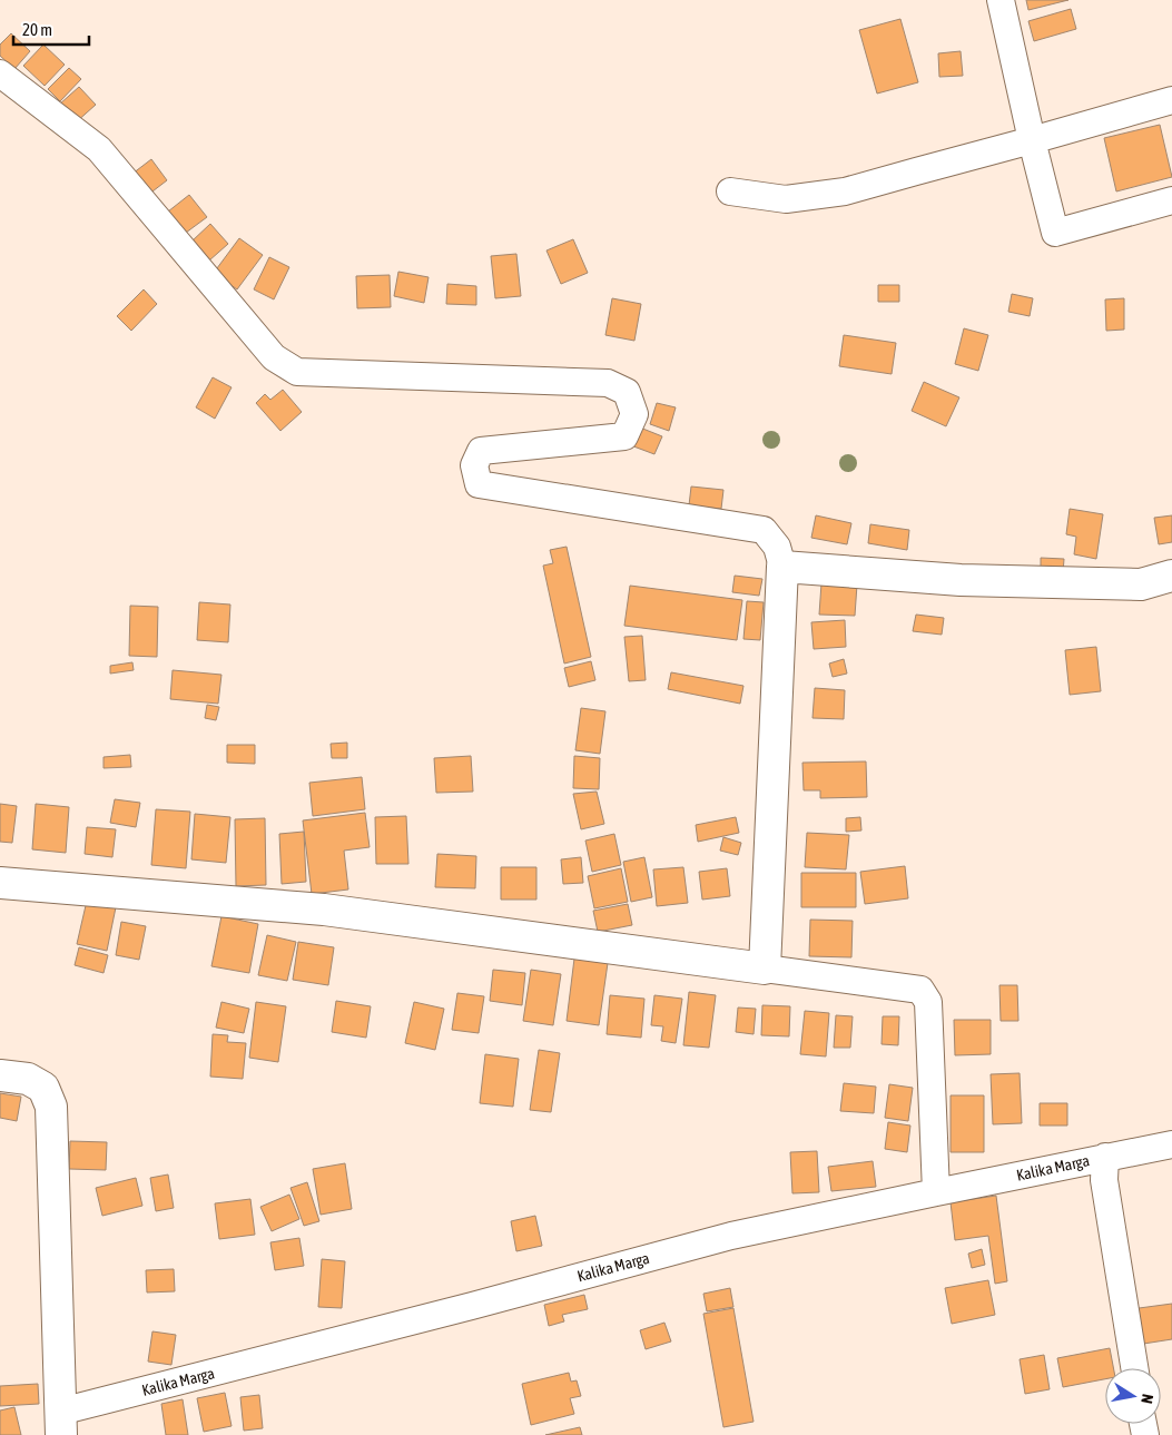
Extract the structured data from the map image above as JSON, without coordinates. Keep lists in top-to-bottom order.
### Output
{
  "streets": {
    "street": ["Kalika Marga"]
  },
  "scale_bar": "20 m",
  "north": "right"
}
